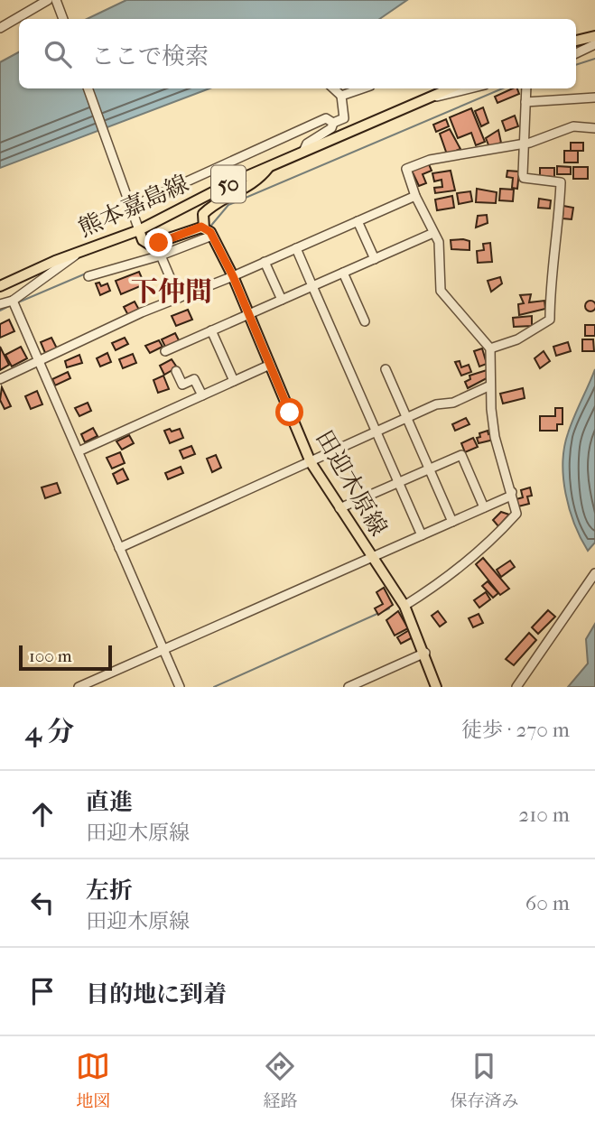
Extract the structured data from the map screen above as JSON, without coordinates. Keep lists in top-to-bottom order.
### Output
{
  "streets": {
    "main road": ["50", "熊本嘉島線", "田迎木原線"]
  },
  "districts": ["下仲間"],
  "scale_bar": "100 m",
  "page": {
    "search": "ここで検索",
    "scale": "100 m",
    "heading": ["4 分", "徒歩 · 270 m"],
    "list": [
      ["直進", "田迎木原線", "210 m"],
      ["左折", "田迎木原線", "60 m"],
      "目的地に到着"
    ],
    "nav": ["地図", "経路", "保存済み"]
  }
}
